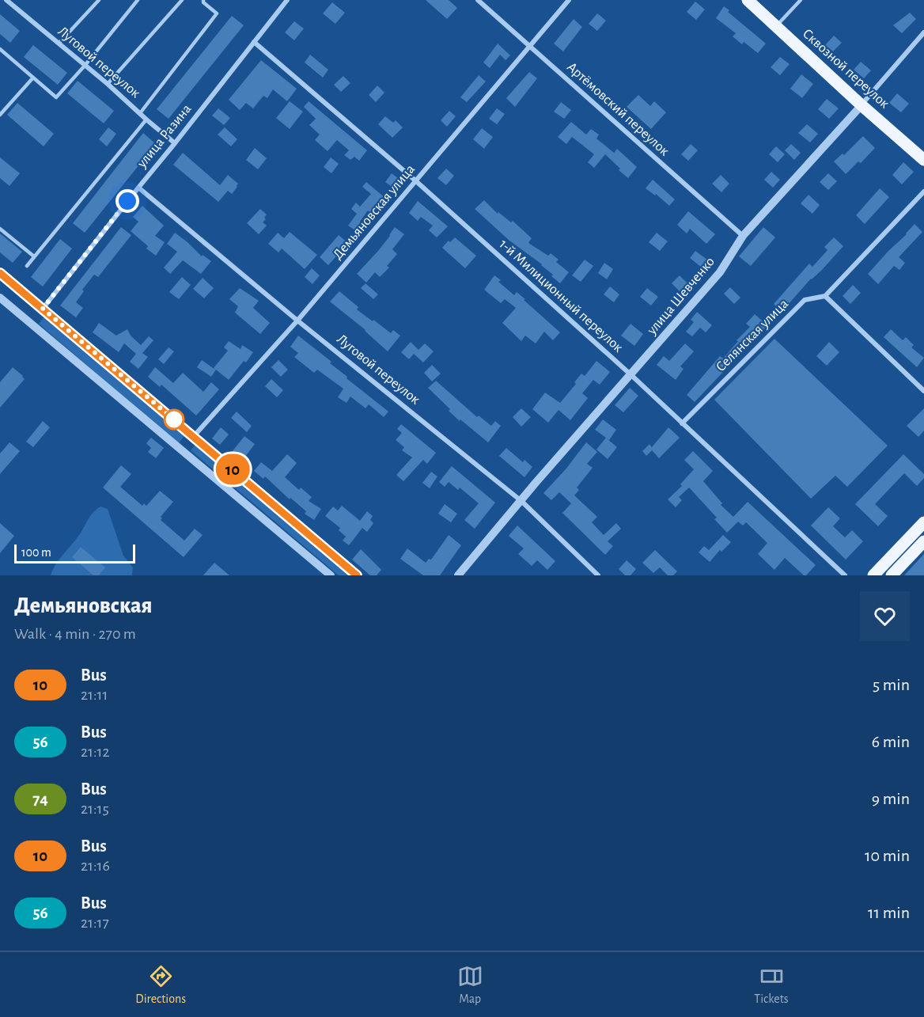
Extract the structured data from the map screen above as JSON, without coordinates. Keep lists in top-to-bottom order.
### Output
{
  "streets": {
    "main road": ["Сквозной переулок"],
    "street": [
      "Луговой переулок",
      "Артёмовский переулок",
      "улица Разина",
      "Демьяновская улица",
      "1-й Милиционный переулок",
      "улица Шевченко",
      "Селянская улица"
    ]
  },
  "crossings": [
    ["Луговой переулок", "улица Разина"],
    ["Луговой переулок", "Демьяновская улица"],
    ["Луговой переулок", "улица Шевченко"],
    ["Сквозной переулок", "улица Шевченко"],
    ["Артёмовский переулок", "Демьяновская улица"],
    ["Артёмовский переулок", "улица Шевченко"],
    ["улица Разина", "1-й Милиционный переулок"],
    ["Демьяновская улица", "1-й Милиционный переулок"],
    ["1-й Милиционный переулок", "улица Шевченко"],
    ["1-й Милиционный переулок", "Селянская улица"]
  ],
  "lines": ["bus line 10"],
  "scale_bar": "100 m",
  "page": {
    "on_map": "10",
    "scale": "100 m",
    "heading": ["Демьяновская", "Walk · 4 min · 270 m"],
    "list": [
      {
        "mark": "10",
        "name": "Bus",
        "note": "21:11",
        "value": "5 min"
      },
      {
        "mark": "56",
        "name": "Bus",
        "note": "21:12",
        "value": "6 min"
      },
      {
        "mark": "74",
        "name": "Bus",
        "note": "21:15",
        "value": "9 min"
      },
      {
        "mark": "10",
        "name": "Bus",
        "note": "21:16",
        "value": "10 min"
      },
      {
        "mark": "56",
        "name": "Bus",
        "note": "21:17",
        "value": "11 min"
      }
    ],
    "tabs": ["Directions", "Map", "Tickets"]
  }
}
